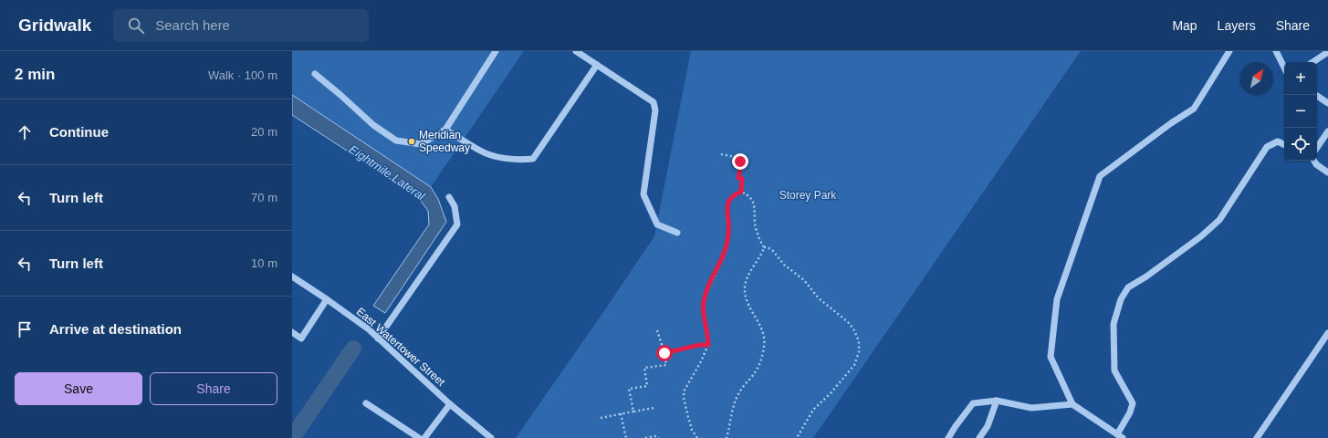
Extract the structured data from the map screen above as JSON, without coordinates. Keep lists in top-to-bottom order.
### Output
{
  "streets": {
    "street": ["East Watertower Street"]
  },
  "water": ["Eightmile Lateral"],
  "parks": ["Storey Park"],
  "places": ["Meridian Speedway"],
  "north": "top right",
  "page": {
    "header": "Gridwalk",
    "search": "Search here",
    "nav": ["Map", "Layers", "Share"],
    "heading": ["2 min", "Walk · 100 m"],
    "map_buttons": ["+", "−"],
    "list": [
      ["Continue", "20 m"],
      ["Turn left", "70 m"],
      ["Turn left", "10 m"],
      "Arrive at destination"
    ],
    "buttons": ["Save", "Share"]
  }
}
